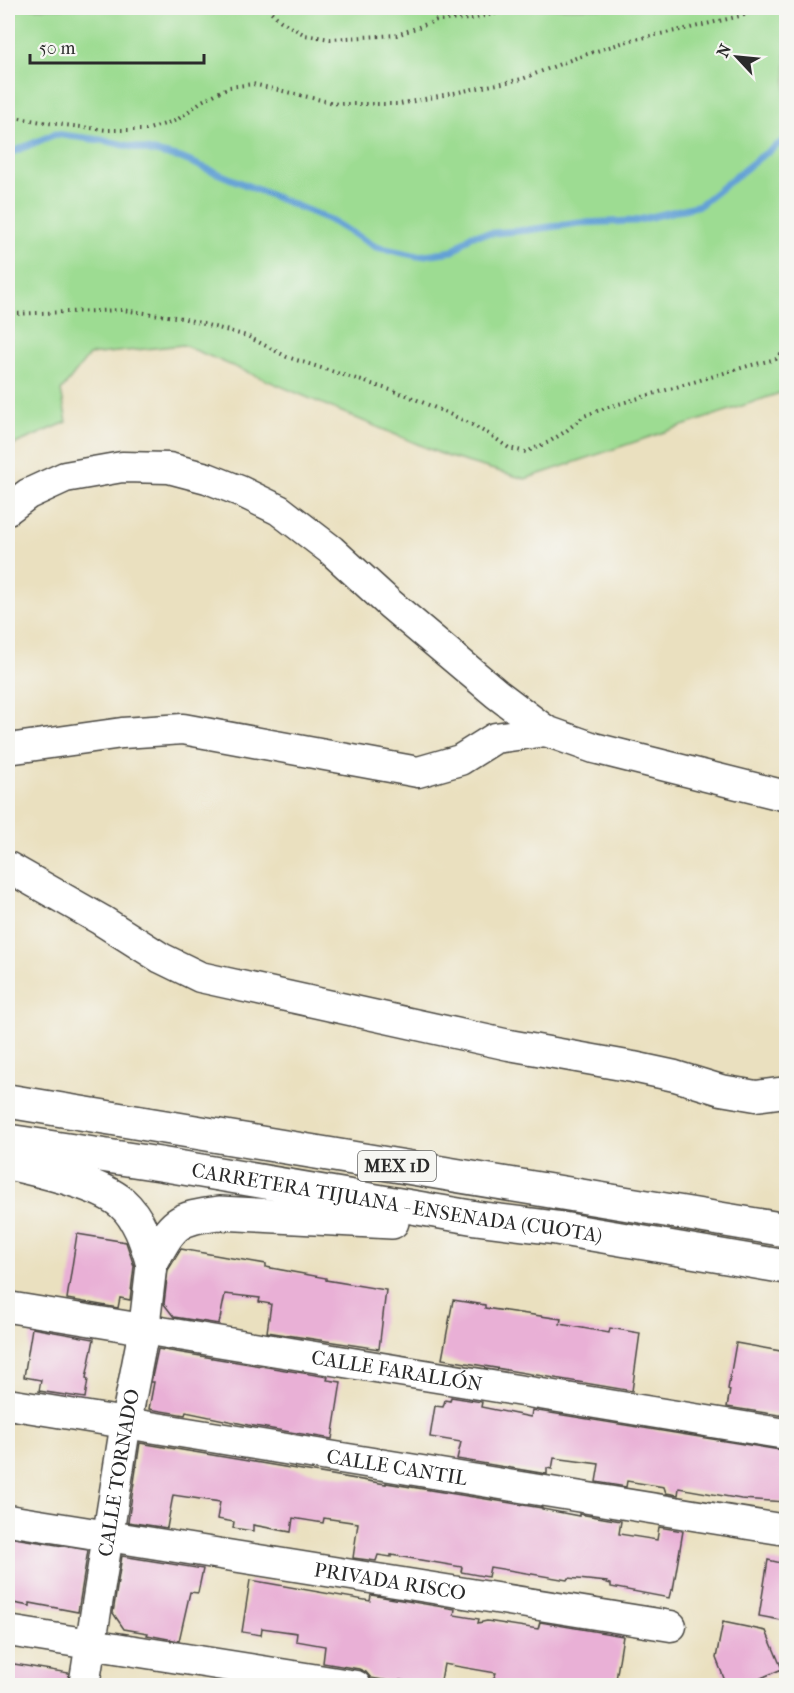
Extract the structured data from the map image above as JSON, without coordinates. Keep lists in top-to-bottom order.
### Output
{
  "streets": {
    "highway": ["MEX 1D", "CARRETERA TIJUANA - ENSENADA (CUOTA)"],
    "street": [
      "CALLE FARALLÓN",
      "CALLE CANTIL",
      "CALLE TORNADO",
      "PRIVADA RISCO"
    ]
  },
  "crossings": [
    ["CALLE FARALLÓN", "CALLE TORNADO"],
    ["CALLE CANTIL", "CALLE TORNADO"],
    ["CALLE TORNADO", "PRIVADA RISCO"]
  ],
  "scale_bar": "50 m",
  "north": "top left"
}
